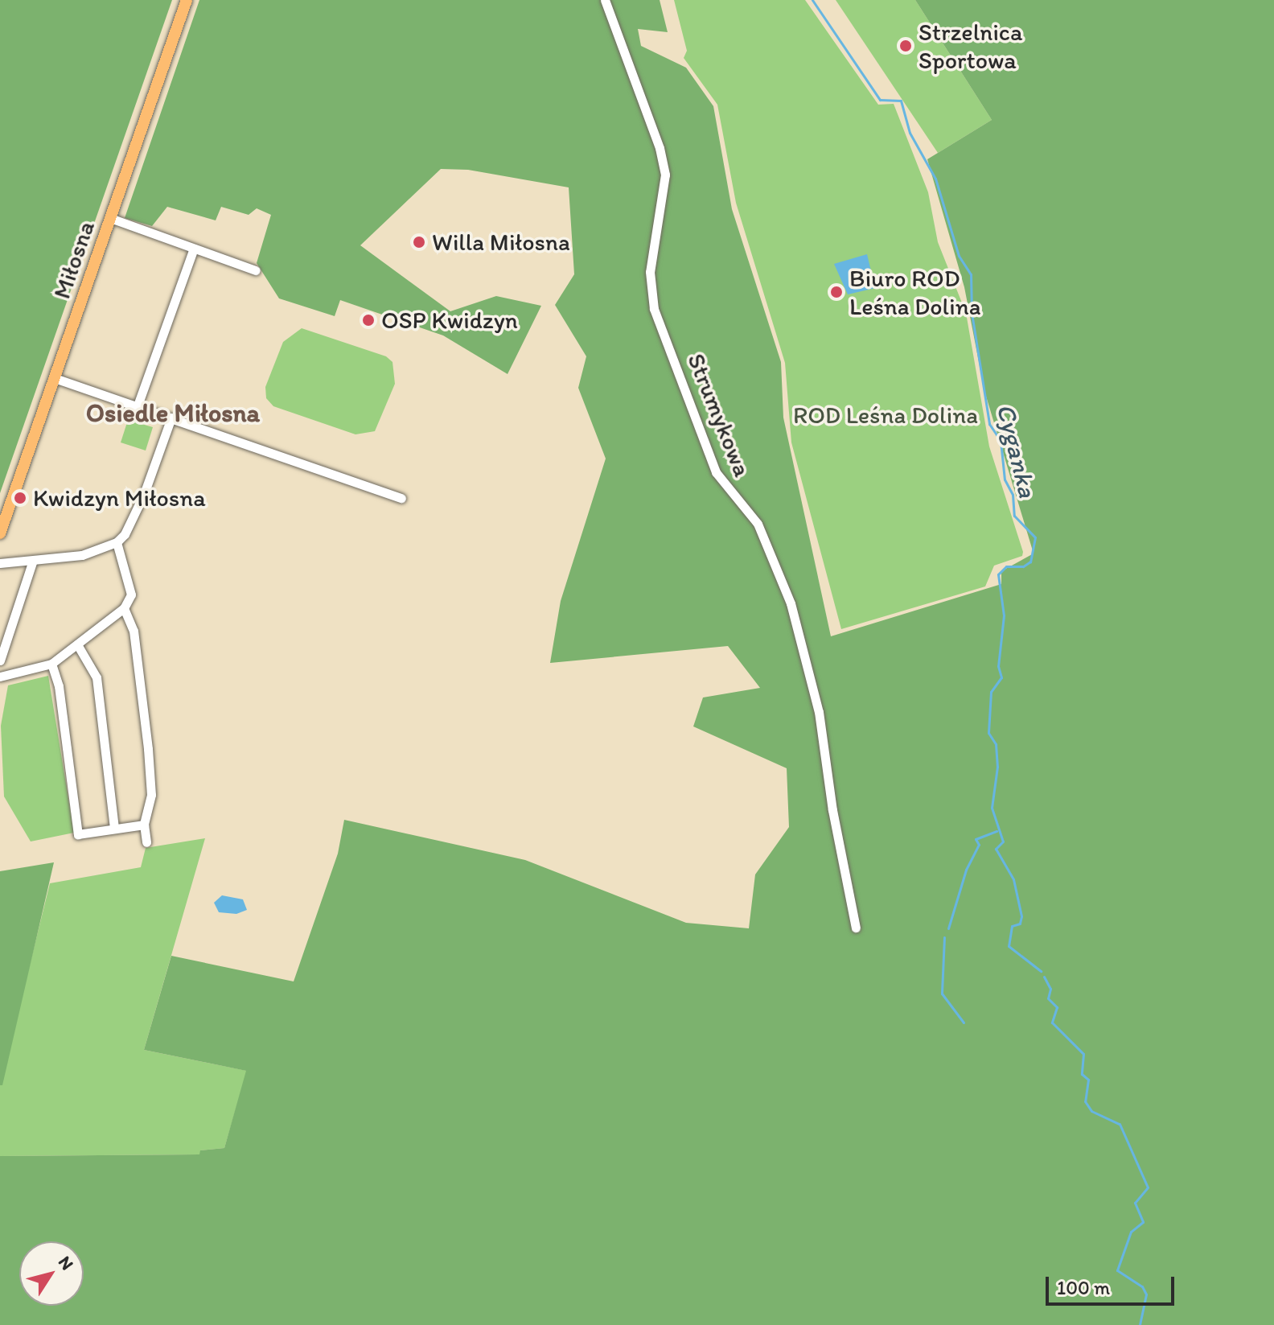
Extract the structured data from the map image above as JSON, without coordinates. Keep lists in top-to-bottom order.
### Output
{
  "streets": {
    "main road": ["Miłosna"],
    "street": ["Strumykowa"]
  },
  "districts": ["Osiedle Miłosna"],
  "water": ["Cyganka"],
  "parks": ["ROD Leśna Dolina"],
  "places": [
    "Strzelnica Sportowa",
    "Willa Miłosna",
    "Biuro ROD Leśna Dolina",
    "OSP Kwidzyn",
    "Kwidzyn Miłosna"
  ],
  "scale_bar": "100 m",
  "north": "top right"
}
